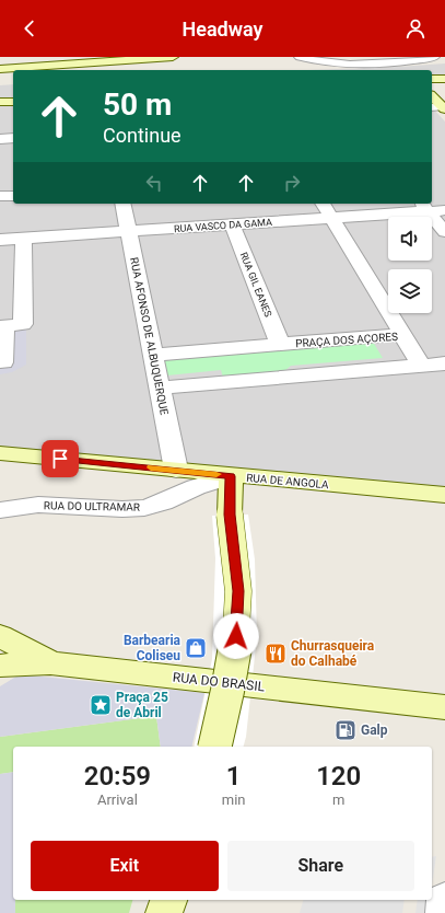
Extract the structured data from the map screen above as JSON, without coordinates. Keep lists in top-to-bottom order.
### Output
{
  "streets": {
    "street": [
      "RUA VASCO DA GAMA",
      "RUA GIL EANES",
      "RUA AFONSO DE ALBUQUERQUE",
      "PRAÇA DOS AÇORES",
      "RUA DE ANGOLA",
      "RUA DO ULTRAMAR",
      "RUA DO BRASIL"
    ]
  },
  "crossings": [
    ["RUA VASCO DA GAMA", "RUA GIL EANES"],
    ["RUA VASCO DA GAMA", "RUA AFONSO DE ALBUQUERQUE"],
    ["RUA GIL EANES", "PRAÇA DOS AÇORES"],
    ["RUA AFONSO DE ALBUQUERQUE", "PRAÇA DOS AÇORES"],
    ["RUA AFONSO DE ALBUQUERQUE", "RUA DE ANGOLA"],
    ["RUA DE ANGOLA", "RUA DO ULTRAMAR"]
  ],
  "places": {
    "shop": ["Barbearia Coliseu"],
    "restaurant": ["Churrasqueira do Calhabé"],
    "place": ["Praça 25 de Abril"],
    "fuel station": ["Galp"]
  },
  "page": {
    "header": "Headway",
    "turn": ["50 m", "Continue"],
    "eta": [
      "20:59",
      "Arrival",
      "1",
      "min",
      "120",
      "m"
    ],
    "buttons": ["Exit", "Share"]
  }
}
